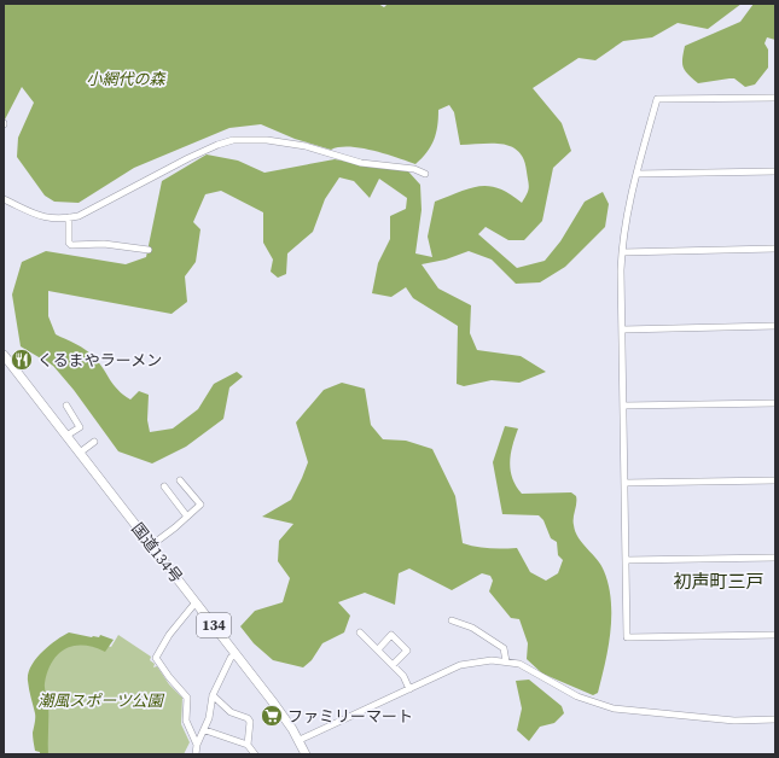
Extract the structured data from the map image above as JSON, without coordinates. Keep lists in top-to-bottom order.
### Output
{
  "streets": {
    "highway": ["国道134号", "134"]
  },
  "districts": ["初声町三戸"],
  "parks": ["小網代の森", "潮風スポーツ公園"],
  "places": {
    "restaurant": ["くるまやラーメン"],
    "supermarket": ["ファミリーマート"]
  }
}
